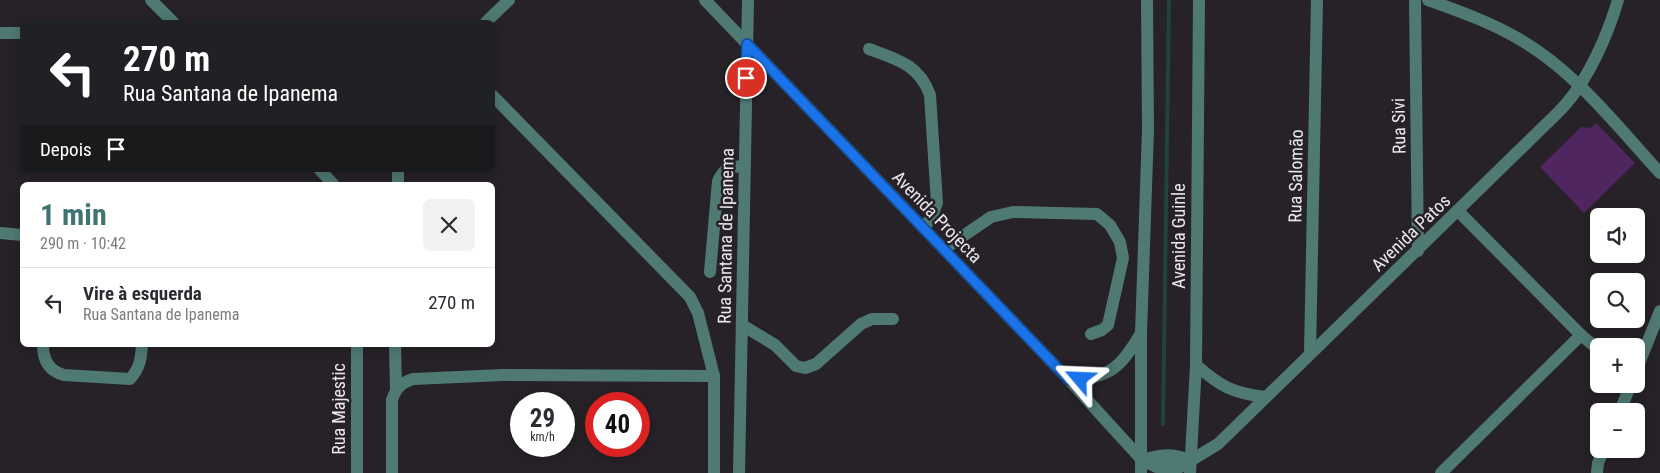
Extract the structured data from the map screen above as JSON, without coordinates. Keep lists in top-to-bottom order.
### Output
{
  "streets": {
    "street": [
      "Rua Sivi",
      "Rua Salomão",
      "Avenida Projecta",
      "Avenida Patos",
      "Rua Santana de Ipanema",
      "Avenida Guinle",
      "Rua Majestic"
    ]
  },
  "crossings": [
    ["Rua Sivi", "Avenida Patos"],
    ["Rua Salomão", "Avenida Patos"],
    ["Avenida Projecta", "Rua Santana de Ipanema"],
    ["Avenida Projecta", "Avenida Guinle"],
    ["Avenida Patos", "Avenida Guinle"]
  ],
  "page": {
    "turn": ["270 m", "Rua Santana de Ipanema"],
    "then": "Depois",
    "heading": ["1 min", "290 m · 10:42"],
    "map_buttons": ["+", "−"],
    "list": [
      {
        "name": "Vire à esquerda",
        "note": "Rua Santana de Ipanema",
        "value": "270 m"
      }
    ],
    "speed": "29 km/h",
    "limit": "40"
  }
}
